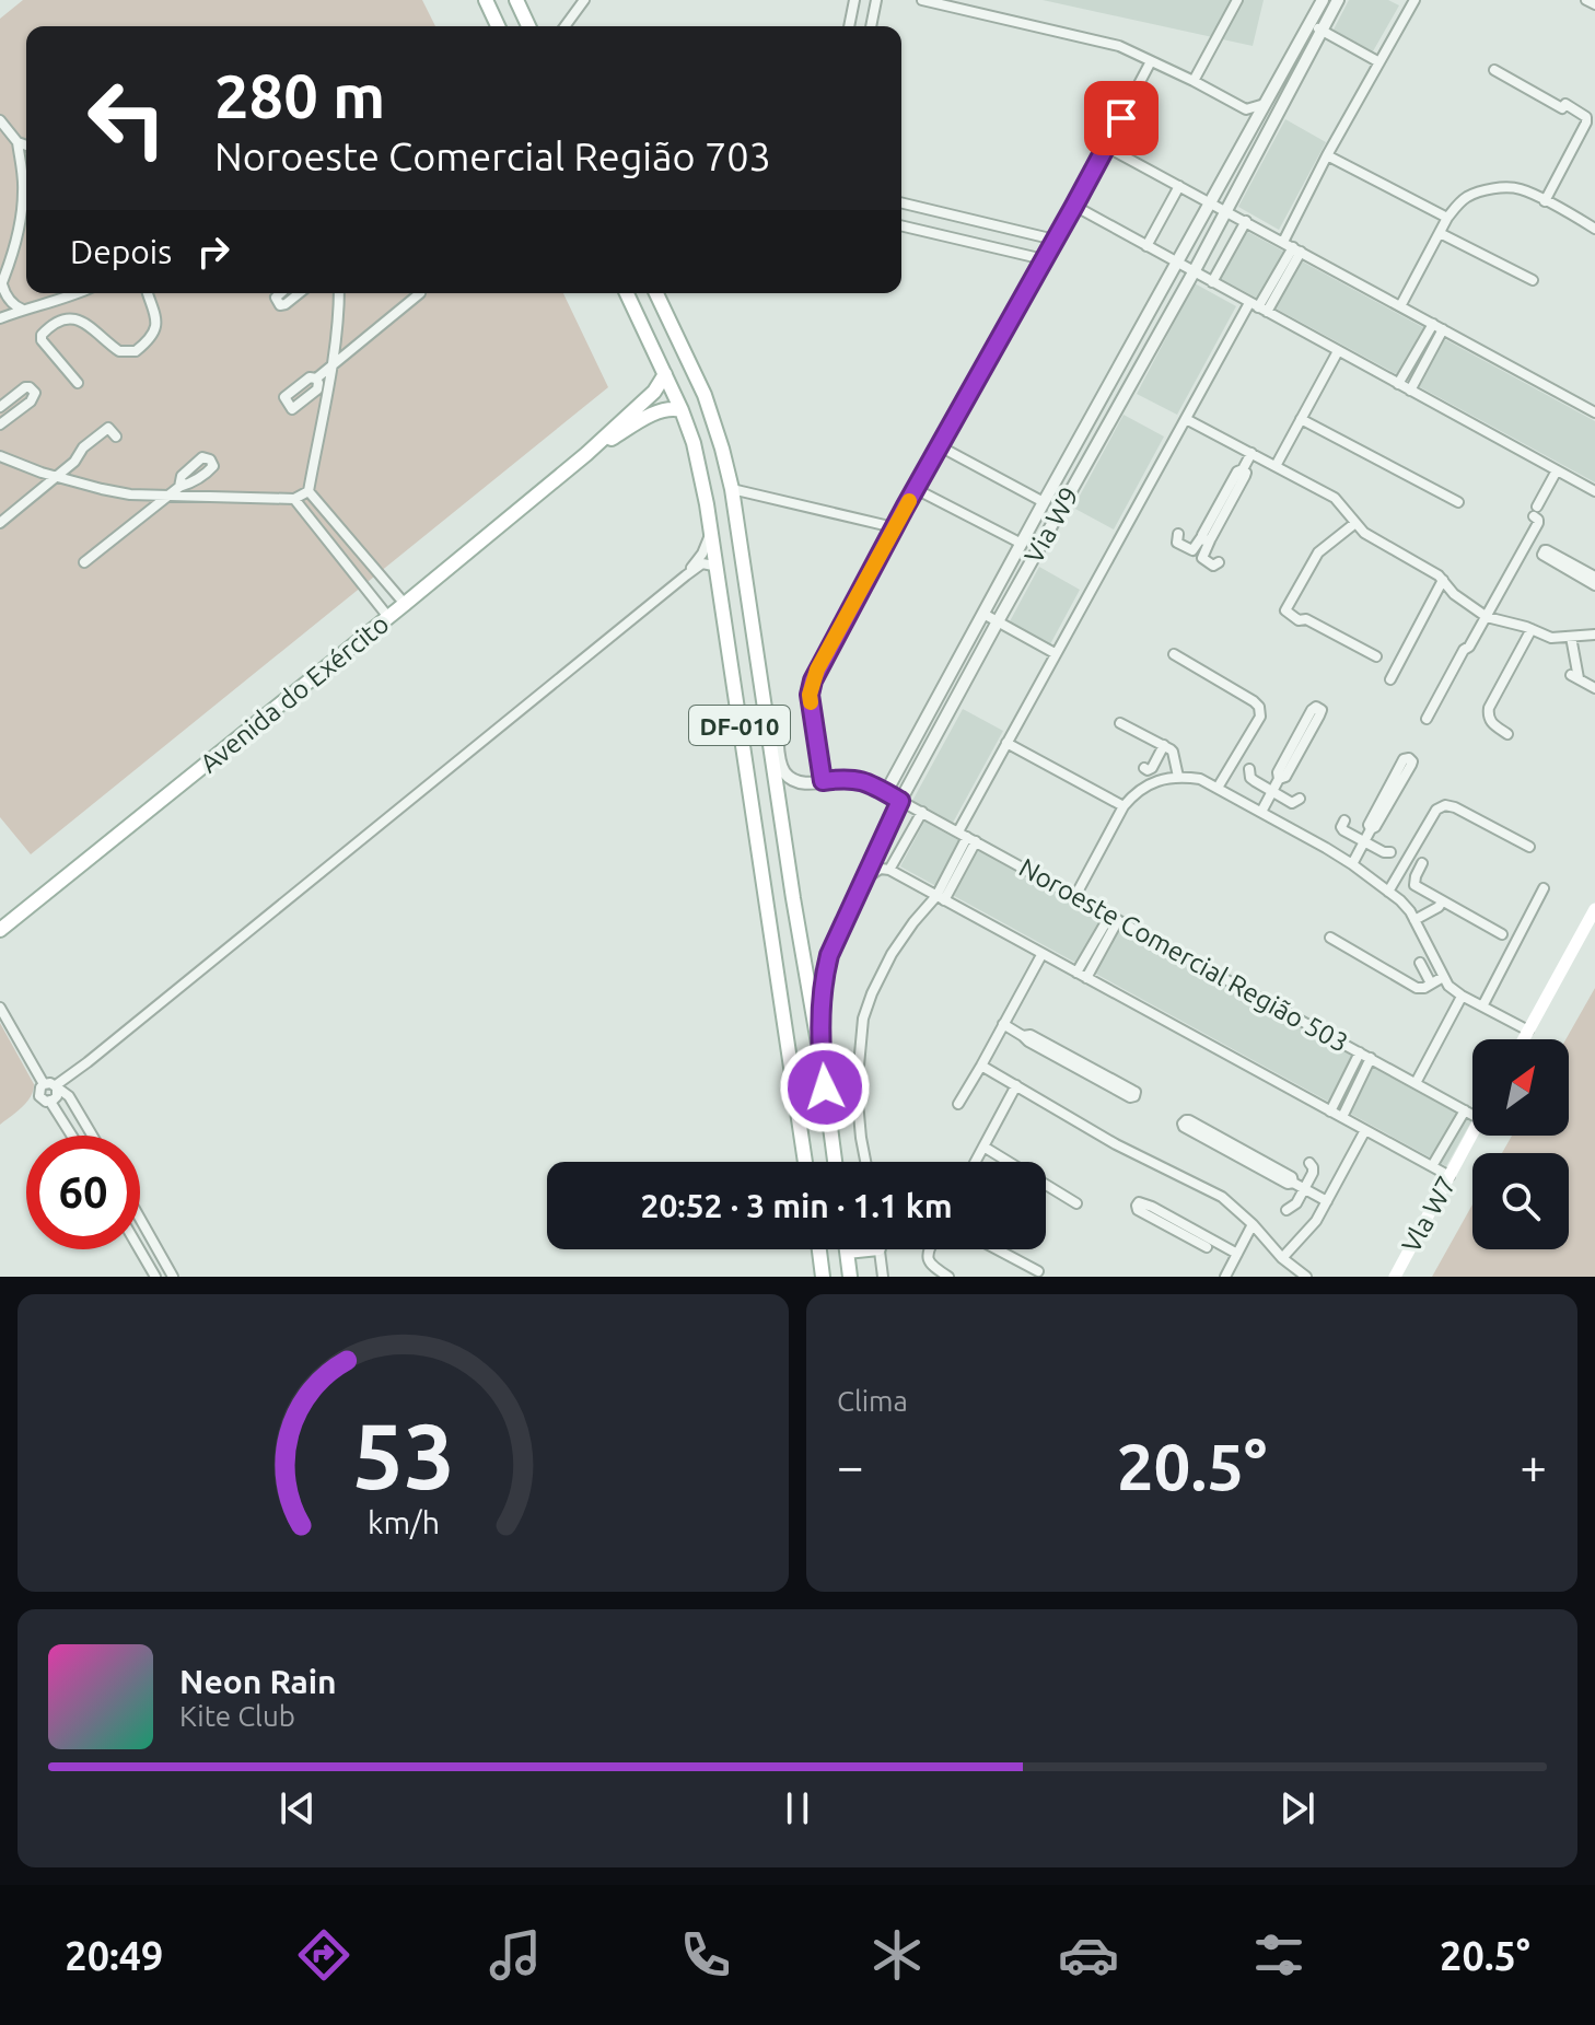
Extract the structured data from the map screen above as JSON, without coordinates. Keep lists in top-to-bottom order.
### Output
{
  "streets": {
    "main road": ["Avenida do Exército", "DF-010", "Vla W7"],
    "street": ["Via W9", "Noroeste Comercial Região 503"]
  },
  "crossings": [
    ["Via W9", "DF-010"],
    ["Via W9", "Noroeste Comercial Região 503"],
    ["Avenida do Exército", "DF-010"],
    ["DF-010", "Noroeste Comercial Região 503"]
  ],
  "north": "top right",
  "page": {
    "turn": ["280 m", "Noroeste Comercial Região 703"],
    "then": "Depois",
    "limit": "60",
    "trip": "20:52 · 3 min · 1.1 km",
    "tile": "Clima",
    "heat": ["−", "20.5°", "+"],
    "song": ["Neon Rain", "Kite Club"],
    "tabs": ["20:49", "20.5°"],
    "gauge": ["53", "km/h"]
  }
}
